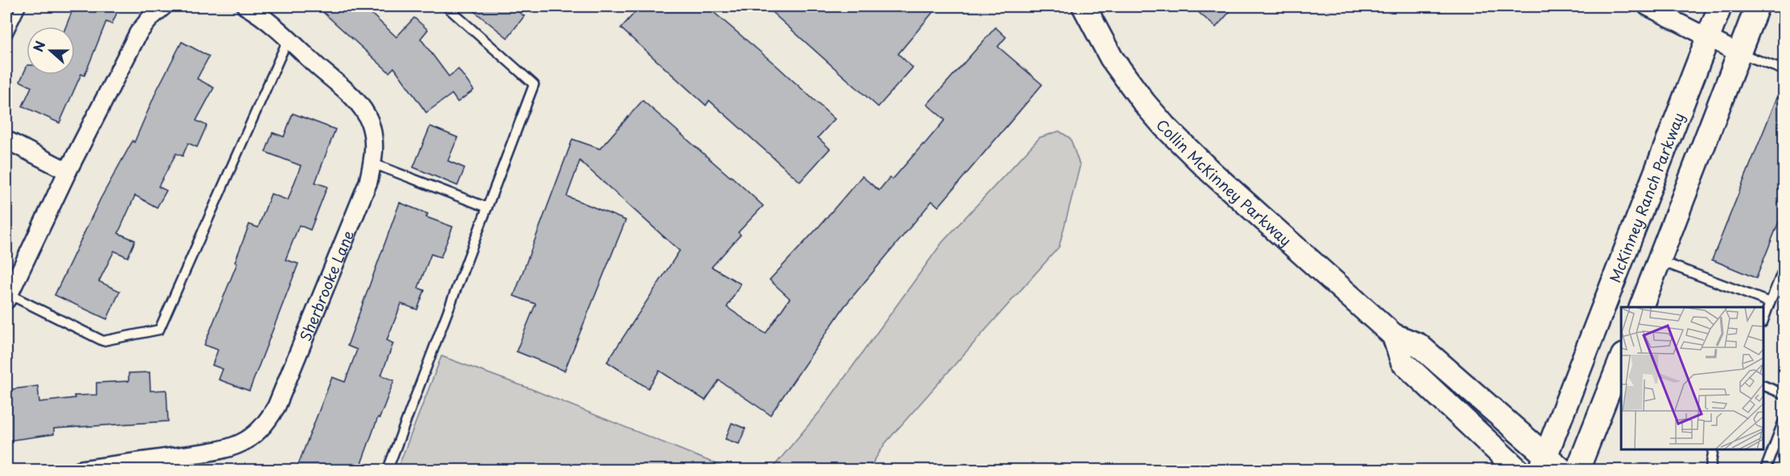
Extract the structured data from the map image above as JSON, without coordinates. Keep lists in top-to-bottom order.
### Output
{
  "streets": {
    "main road": ["Collin McKinney Parkway", "McKinney Ranch Parkway"],
    "street": ["Sherbrooke Lane"]
  },
  "crossings": [
    ["Collin McKinney Parkway", "McKinney Ranch Parkway"]
  ],
  "north": "left"
}
